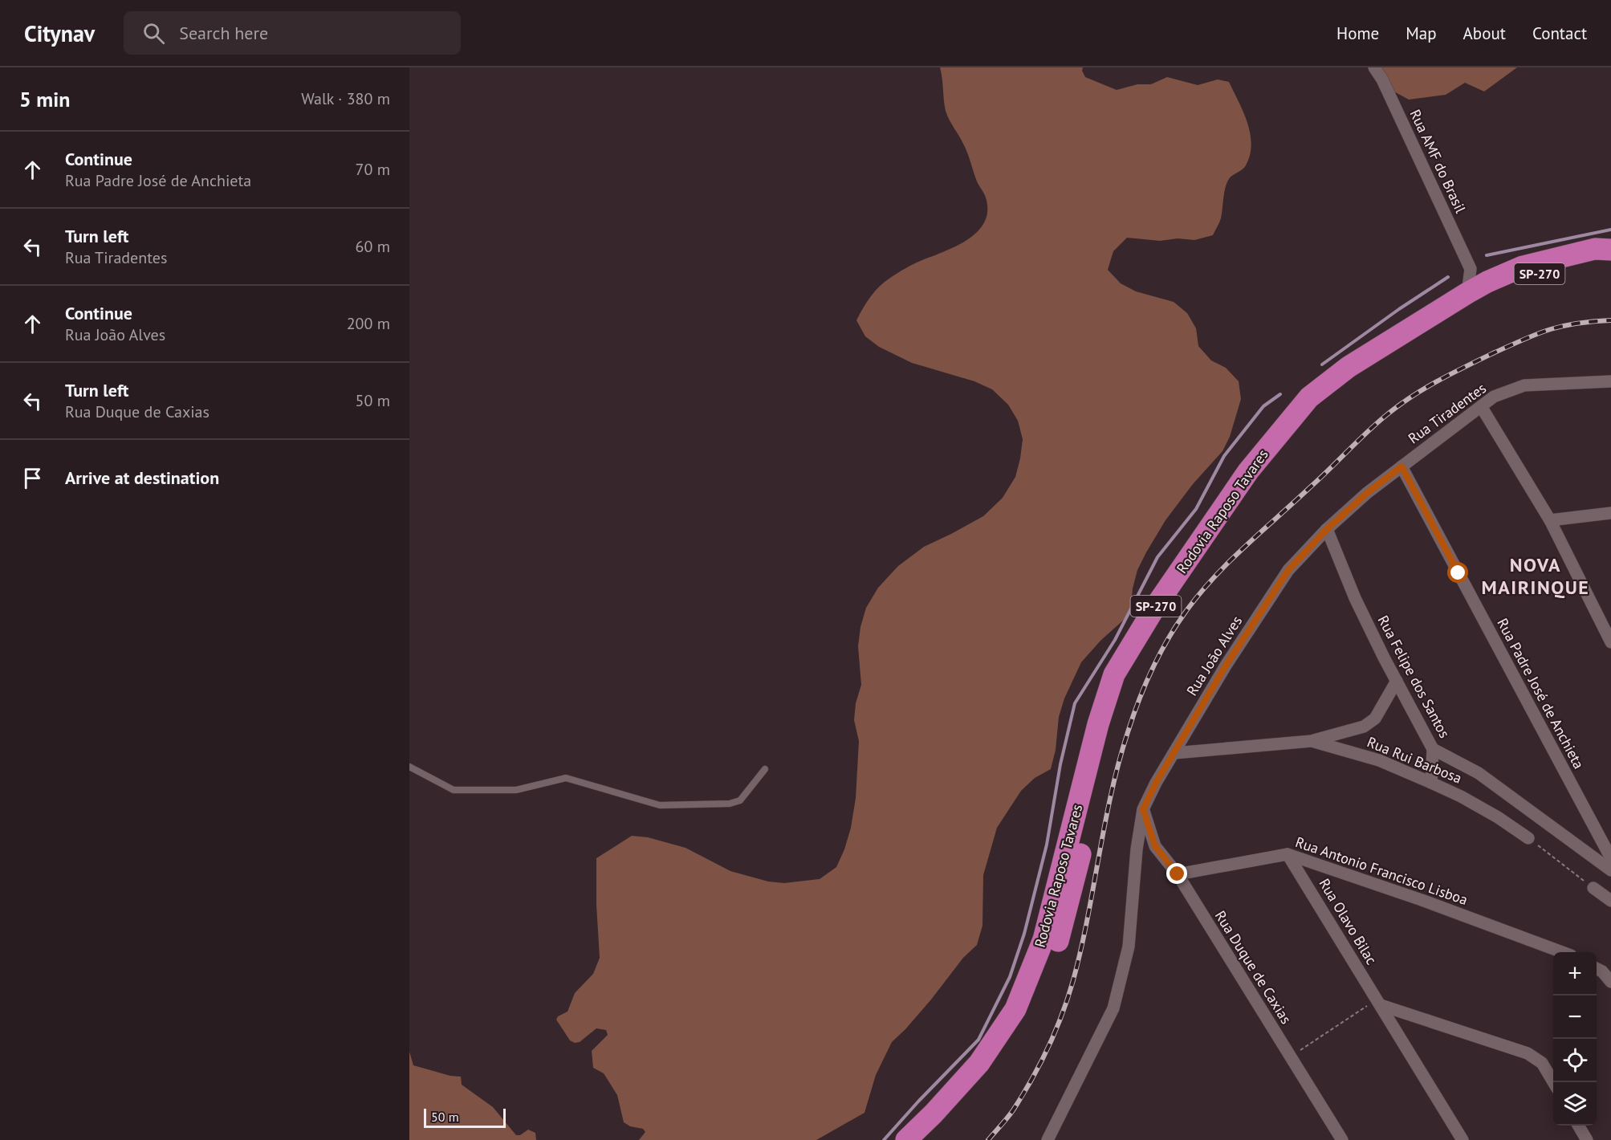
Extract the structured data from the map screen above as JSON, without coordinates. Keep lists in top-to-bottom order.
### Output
{
  "streets": {
    "highway": ["SP-270", "Rodovia Raposo Tavares"],
    "street": [
      "Rua AMF do Brasil",
      "Rua Tiradentes",
      "Rua João Alves",
      "Rua Felipe dos Santos",
      "Rua Padre José de Anchieta",
      "Rua Rui Barbosa",
      "Rua Antonio Francisco Lisboa",
      "Rua Olavo Bilac",
      "Rua Duque de Caxias"
    ]
  },
  "crossings": [
    ["Rua Tiradentes", "Rua João Alves"],
    ["Rua Tiradentes", "Rua Felipe dos Santos"],
    ["Rua Tiradentes", "Rua Padre José de Anchieta"],
    ["Rua João Alves", "Rua Felipe dos Santos"],
    ["Rua João Alves", "Rua Rui Barbosa"],
    ["Rua João Alves", "Rua Duque de Caxias"],
    ["Rua Antonio Francisco Lisboa", "Rua Olavo Bilac"],
    ["Rua Antonio Francisco Lisboa", "Rua Duque de Caxias"]
  ],
  "districts": ["NOVA MAIRINQUE"],
  "scale_bar": "50 m",
  "page": {
    "header": "Citynav",
    "search": "Search here",
    "nav": [
      "Home",
      "Map",
      "About",
      "Contact"
    ],
    "heading": ["5 min", "Walk · 380 m"],
    "list": [
      ["Continue", "Rua Padre José de Anchieta", "70 m"],
      ["Turn left", "Rua Tiradentes", "60 m"],
      ["Continue", "Rua João Alves", "200 m"],
      ["Turn left", "Rua Duque de Caxias", "50 m"],
      "Arrive at destination"
    ],
    "map_buttons": ["+", "−"],
    "scale": "50 m"
  }
}
